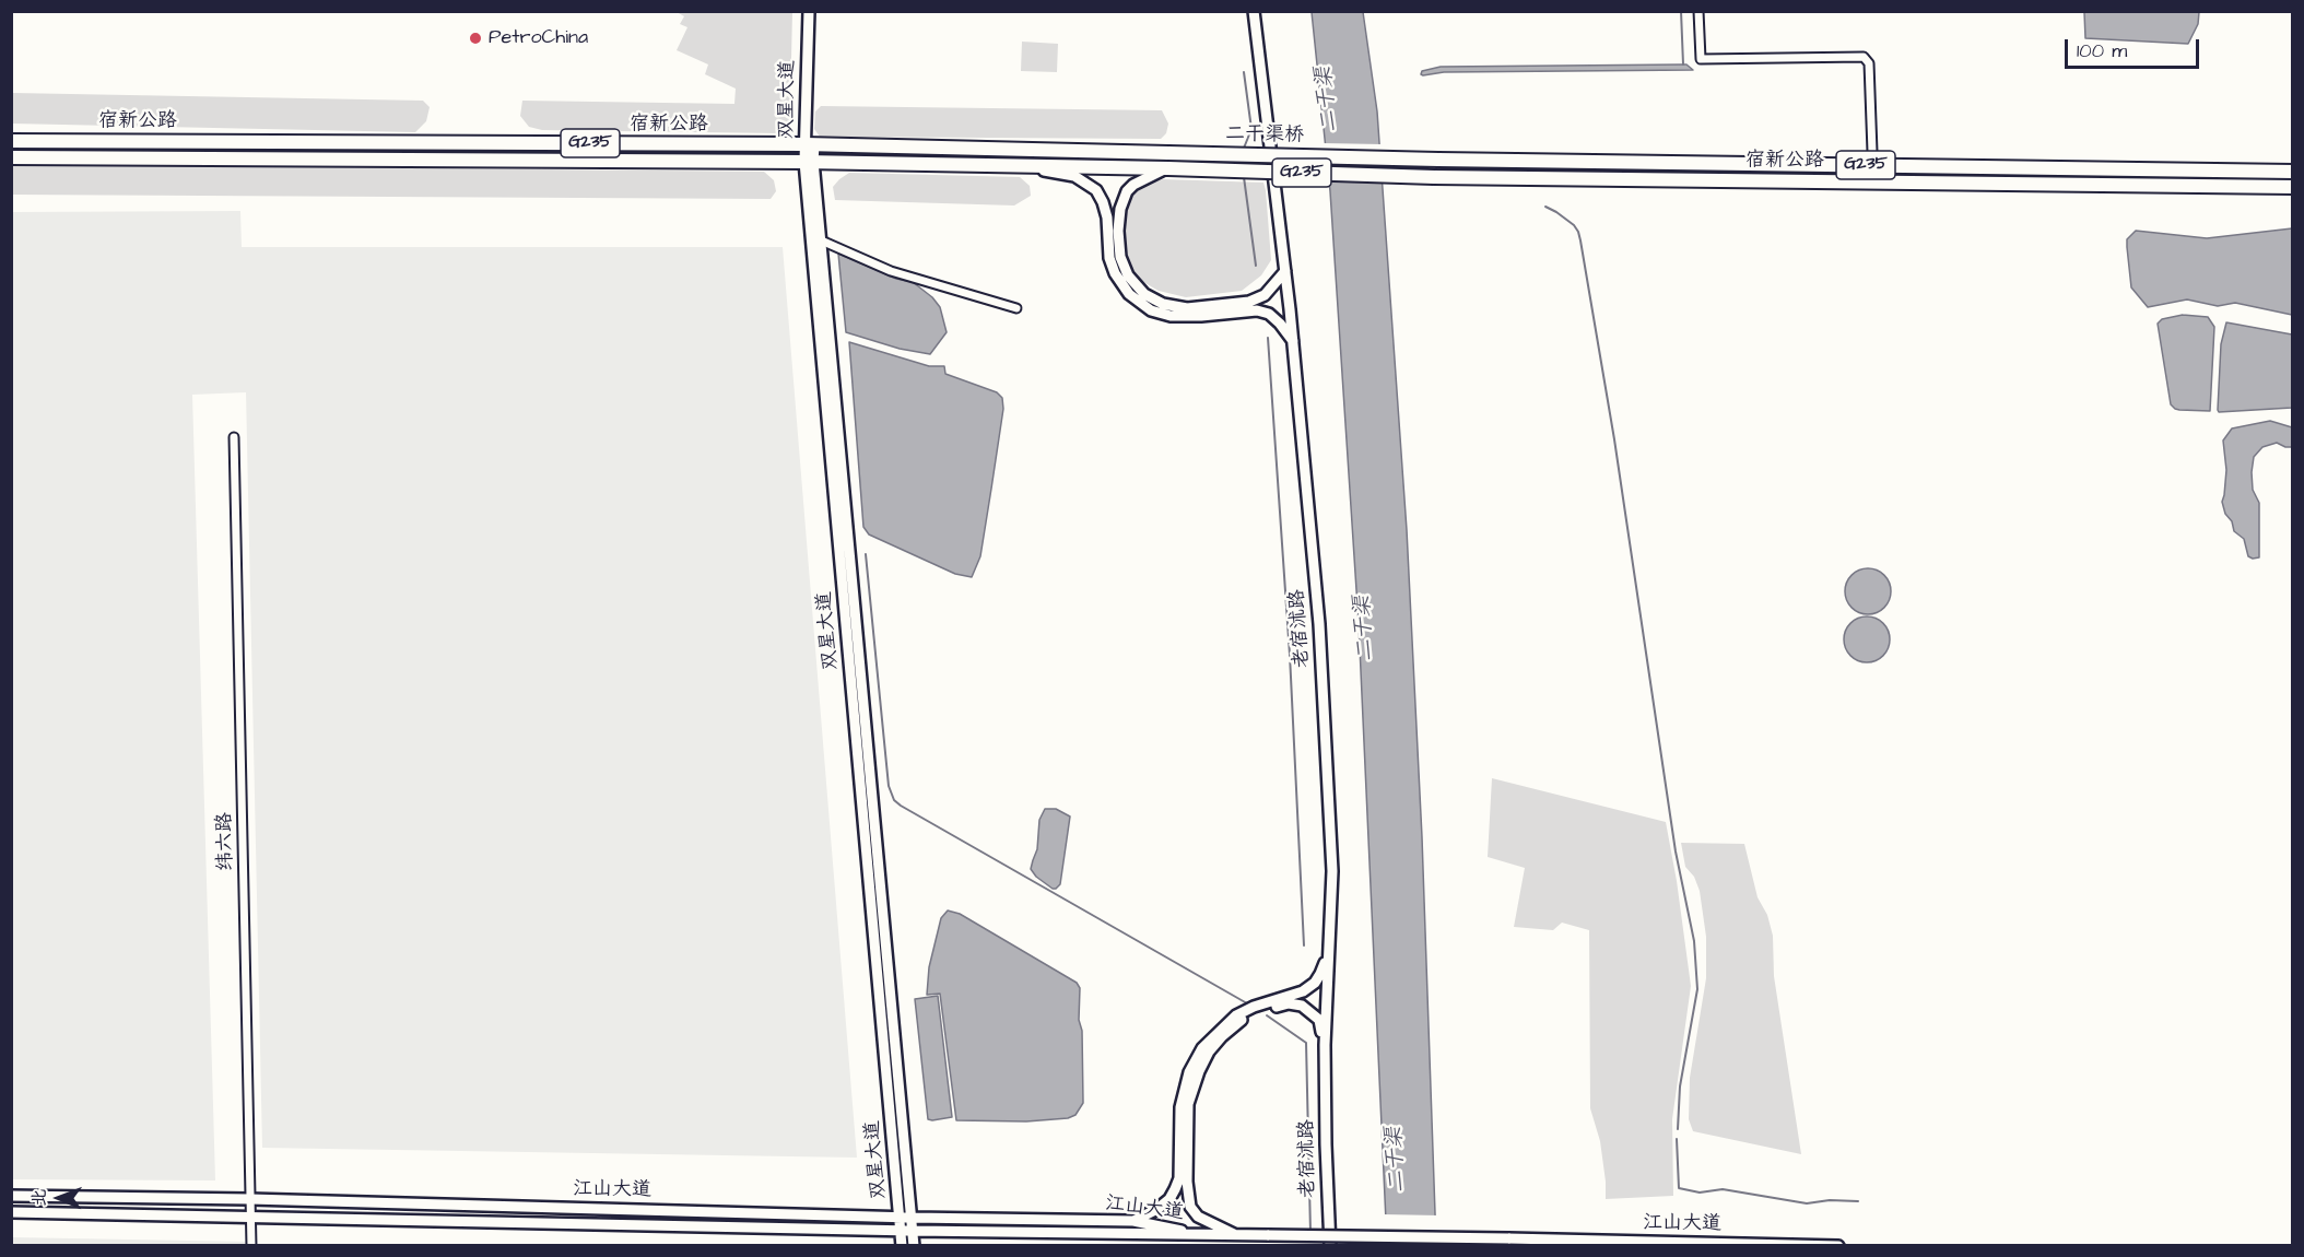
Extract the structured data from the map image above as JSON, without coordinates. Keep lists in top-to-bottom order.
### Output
{
  "streets": {
    "highway": ["宿新公路", "二干渠桥", "G235"],
    "main road": ["双星大道", "老宿沭路", "江山大道"],
    "street": ["纬六路"]
  },
  "crossings": [
    ["双星大道", "宿新公路"],
    ["双星大道", "江山大道"],
    ["宿新公路", "二干渠桥"],
    ["纬六路", "江山大道"]
  ],
  "water": ["二干渠"],
  "places": ["PetroChina"],
  "scale_bar": "100 m",
  "north": "left"
}
